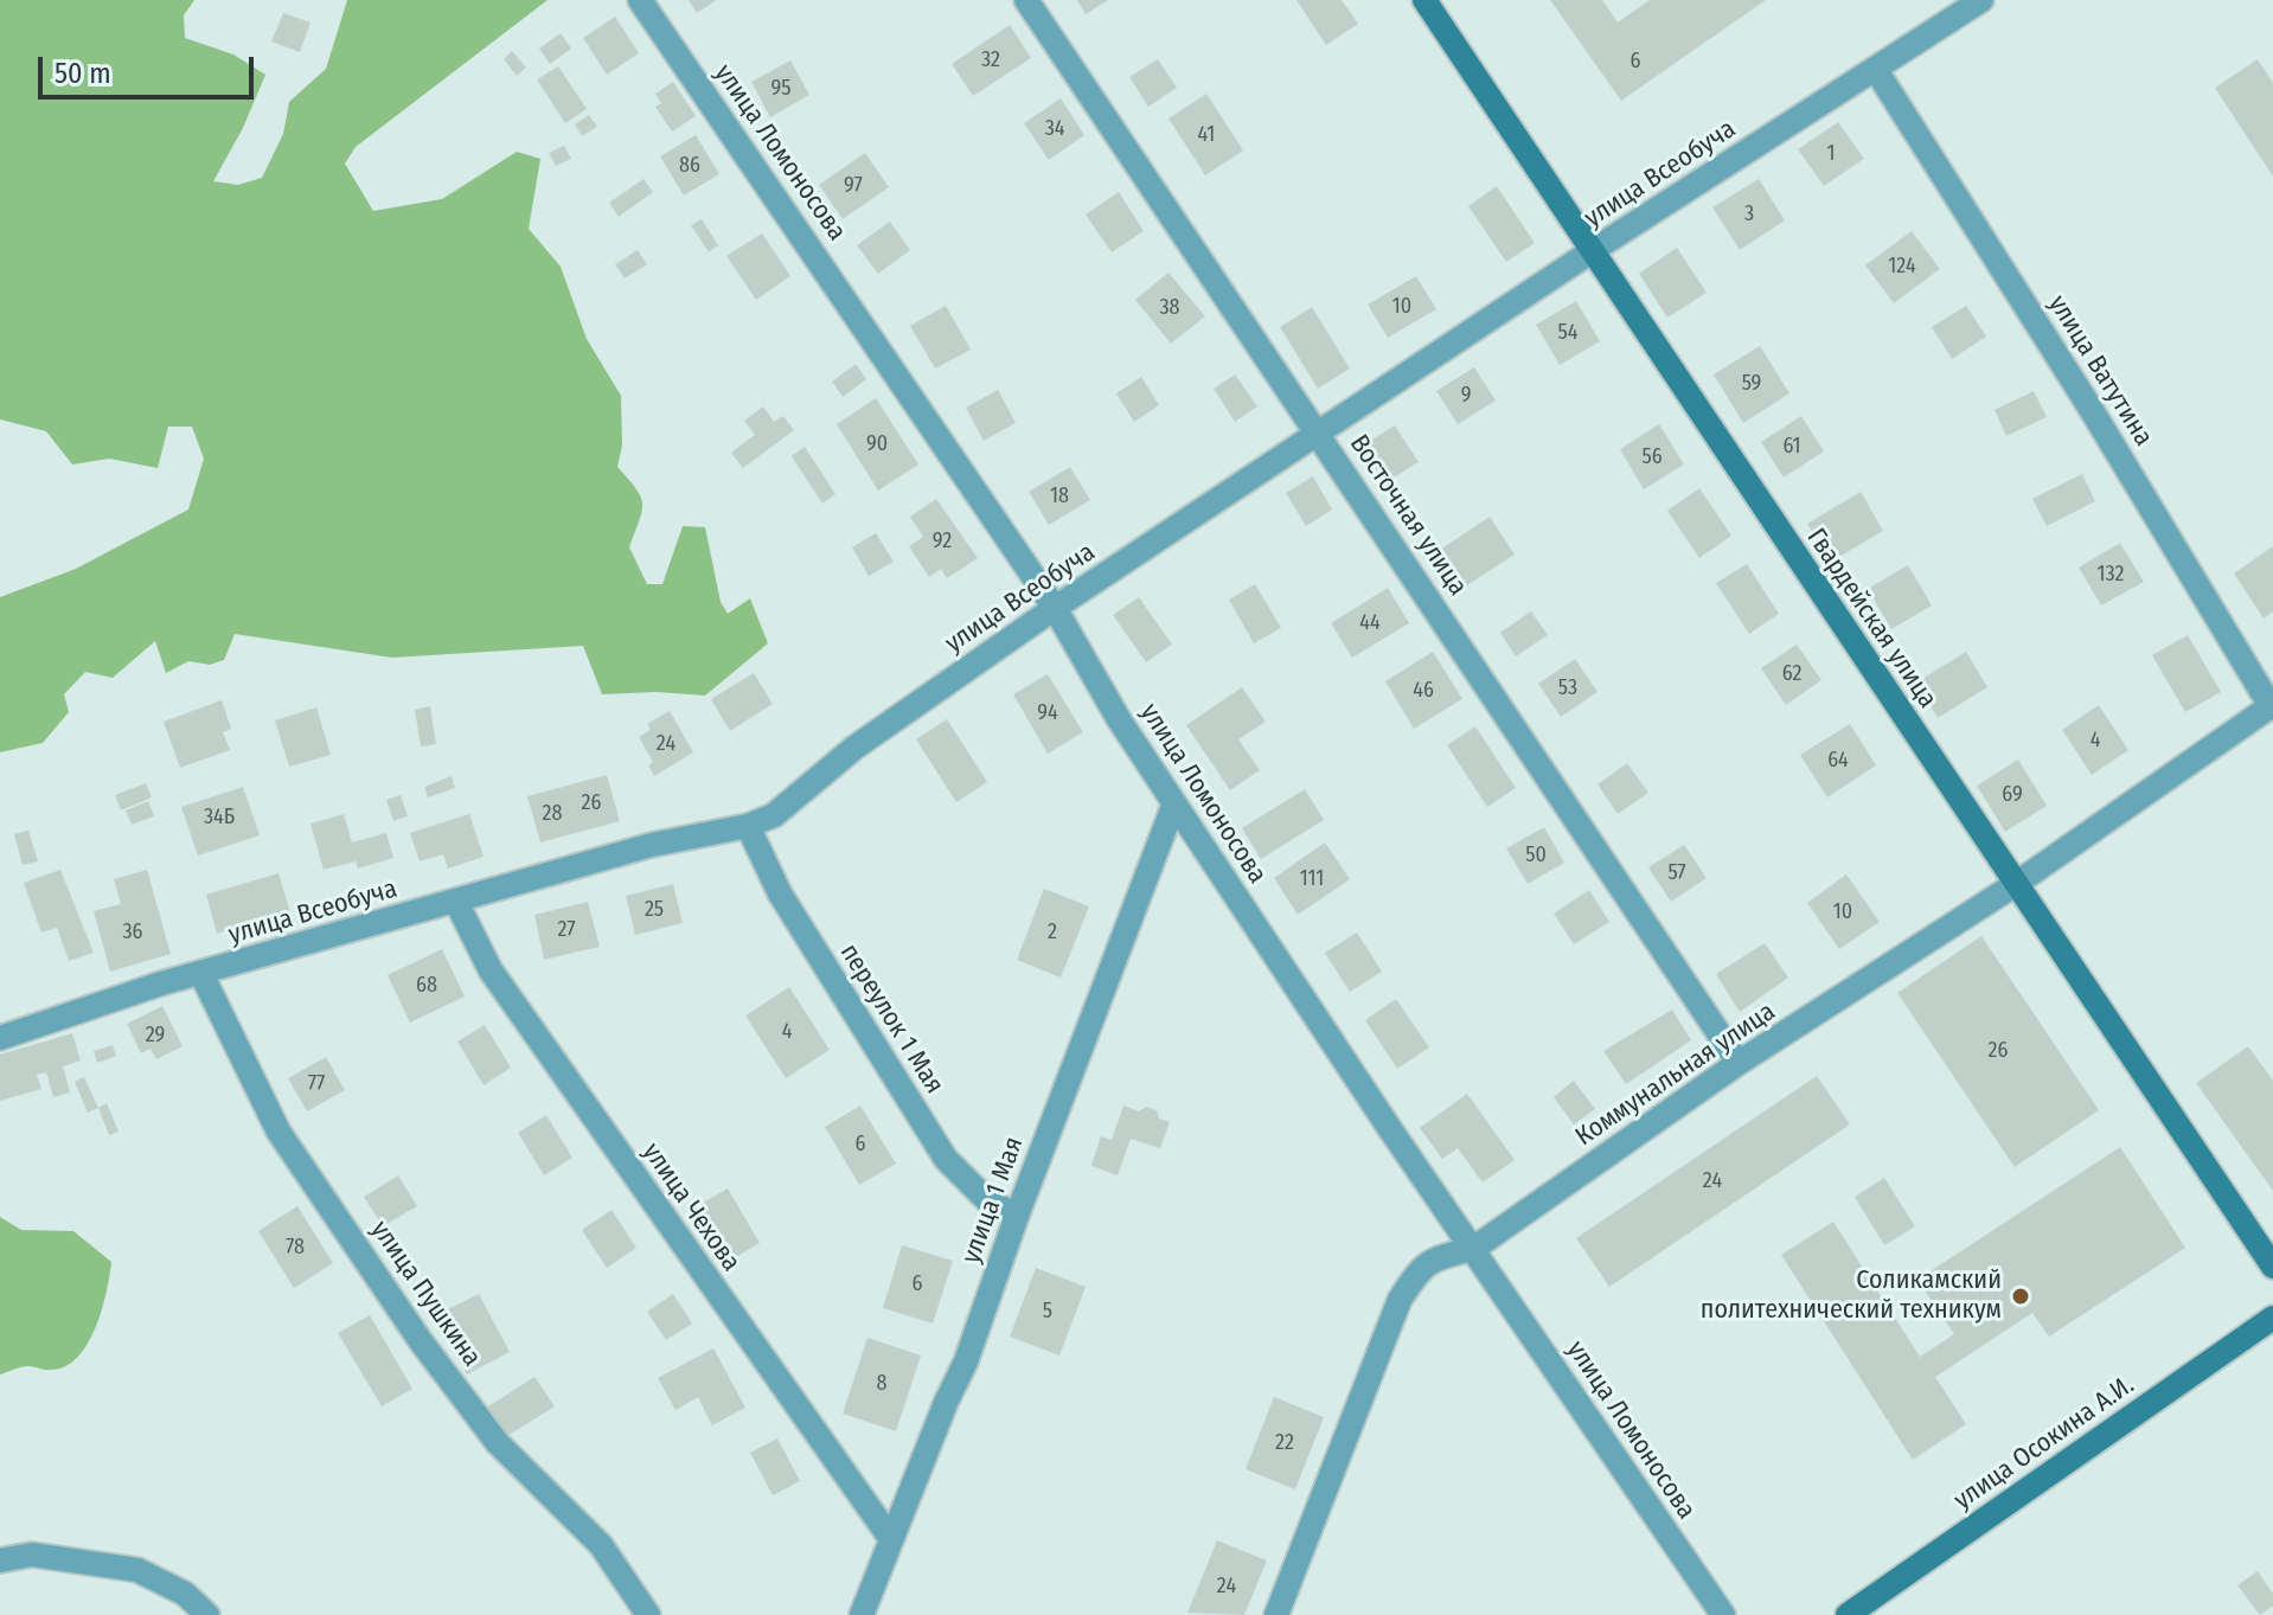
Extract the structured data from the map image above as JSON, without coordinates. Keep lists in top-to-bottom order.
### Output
{
  "streets": {
    "street": [
      "улица Ломоносова",
      "улица Всеобуча",
      "улица Ватутина",
      "Восточная улица",
      "Гвардейская улица",
      "переулок 1 Мая",
      "Коммунальная улица",
      "улица 1 Мая",
      "улица Чехова",
      "улица Пушкина",
      "улица Осокина А.И."
    ]
  },
  "crossings": [
    ["улица Ломоносова", "улица Всеобуча"],
    ["улица Ломоносова", "Коммунальная улица"],
    ["улица Ломоносова", "улица 1 Мая"],
    ["улица Всеобуча", "улица Ватутина"],
    ["улица Всеобуча", "Восточная улица"],
    ["улица Всеобуча", "Гвардейская улица"],
    ["улица Всеобуча", "переулок 1 Мая"],
    ["улица Всеобуча", "улица Чехова"],
    ["улица Всеобуча", "улица Пушкина"],
    ["улица Ватутина", "Коммунальная улица"],
    ["Восточная улица", "Коммунальная улица"],
    ["Гвардейская улица", "Коммунальная улица"],
    ["переулок 1 Мая", "улица 1 Мая"],
    ["улица 1 Мая", "улица Чехова"]
  ],
  "places": ["Соликамский политехнический техникум"],
  "house_numbers": [
    "32",
    "6",
    "95",
    "34",
    "41",
    "1",
    "86",
    "97",
    "3",
    "124",
    "10",
    "38",
    "54",
    "59",
    "9",
    "90",
    "61",
    "56",
    "18",
    "92",
    "132",
    "44",
    "62",
    "53",
    "46",
    "94",
    "4",
    "24",
    "64",
    "69",
    "26",
    "28",
    "34Б",
    "50",
    "57",
    "111",
    "25",
    "10",
    "27",
    "36",
    "2",
    "68",
    "4",
    "29",
    "26",
    "77",
    "6",
    "24",
    "78",
    "6",
    "5",
    "8",
    "22",
    "24"
  ],
  "scale_bar": "50 m"
}
